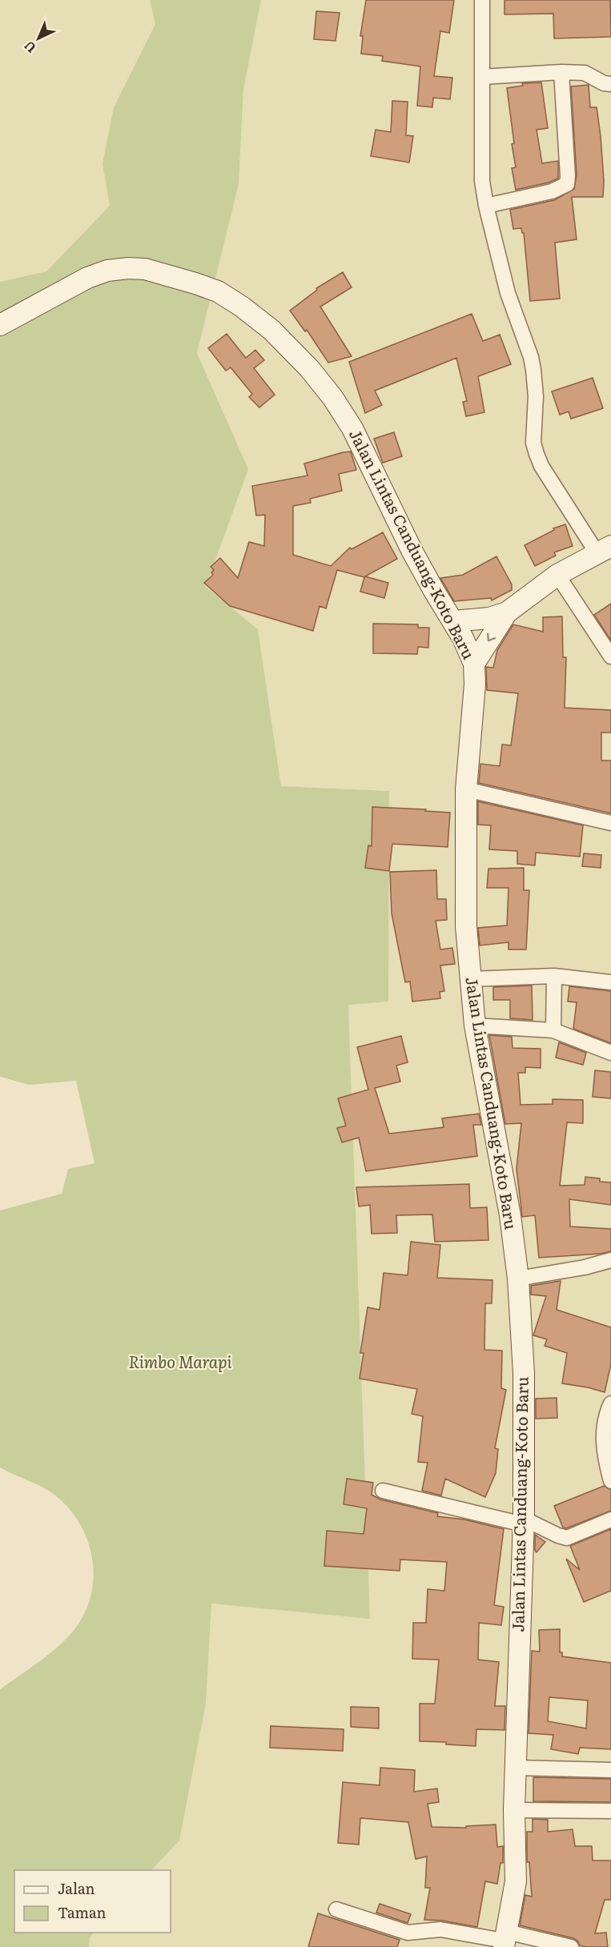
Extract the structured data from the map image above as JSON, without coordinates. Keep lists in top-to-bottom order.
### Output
{
  "streets": {
    "main road": ["Jalan Lintas Canduang-Koto Baru"]
  },
  "parks": ["Rimbo Marapi"],
  "legend": ["Jalan", "Taman"],
  "north": "bottom left"
}
